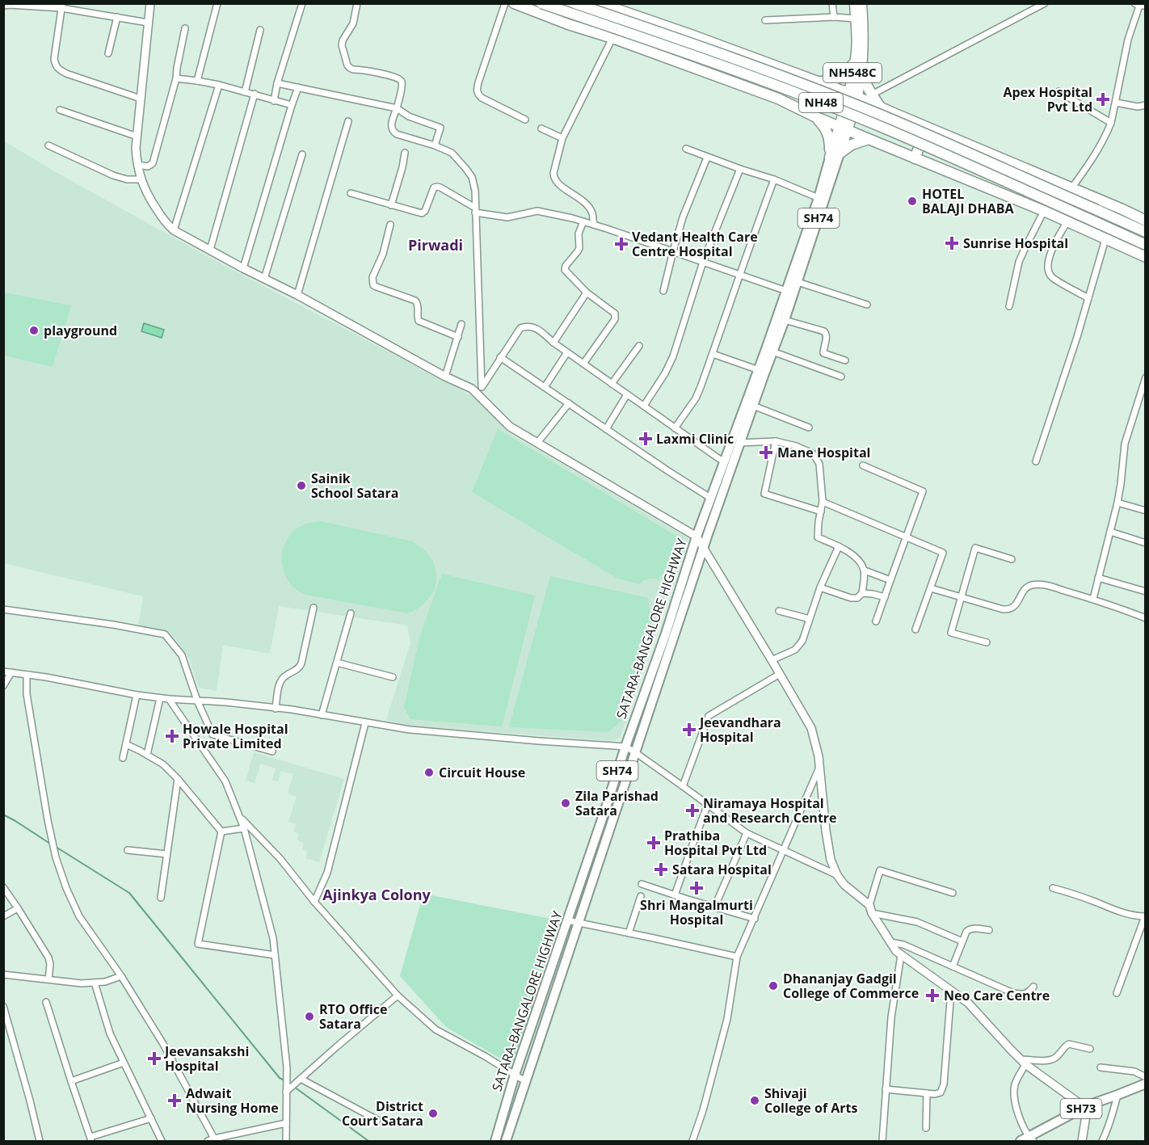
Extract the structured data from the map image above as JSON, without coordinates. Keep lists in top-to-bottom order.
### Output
{
  "streets": {
    "highway": [
      "NH548C",
      "NH48",
      "SH74",
      "SATARA-BANGALORE HIGHWAY"
    ],
    "main road": ["SH73"]
  },
  "crossings": [
    ["NH548C", "SATARA-BANGALORE HIGHWAY"]
  ],
  "districts": ["Pirwadi", "Ajinkya Colony"],
  "places": {
    "health": [
      "Apex Hospital Pvt Ltd",
      "Sunrise Hospital",
      "Vedant Health Care Centre Hospital",
      "Laxmi Clinic",
      "Mane Hospital",
      "Jeevandhara Hospital",
      "Howale Hospital Private Limited",
      "Niramaya Hospital and Research Centre",
      "Prathiba Hospital Pvt Ltd",
      "Satara Hospital",
      "Shri Mangalmurti Hospital",
      "Neo Care Centre",
      "Jeevansakshi Hospital",
      "Adwait Nursing Home"
    ],
    "other": [
      "HOTEL BALAJI DHABA",
      "playground",
      "Sainik School Satara",
      "Circuit House",
      "Zila Parishad Satara",
      "Dhananjay Gadgil College of Commerce",
      "RTO Office Satara",
      "Shivaji College of Arts",
      "District Court Satara"
    ]
  }
}
